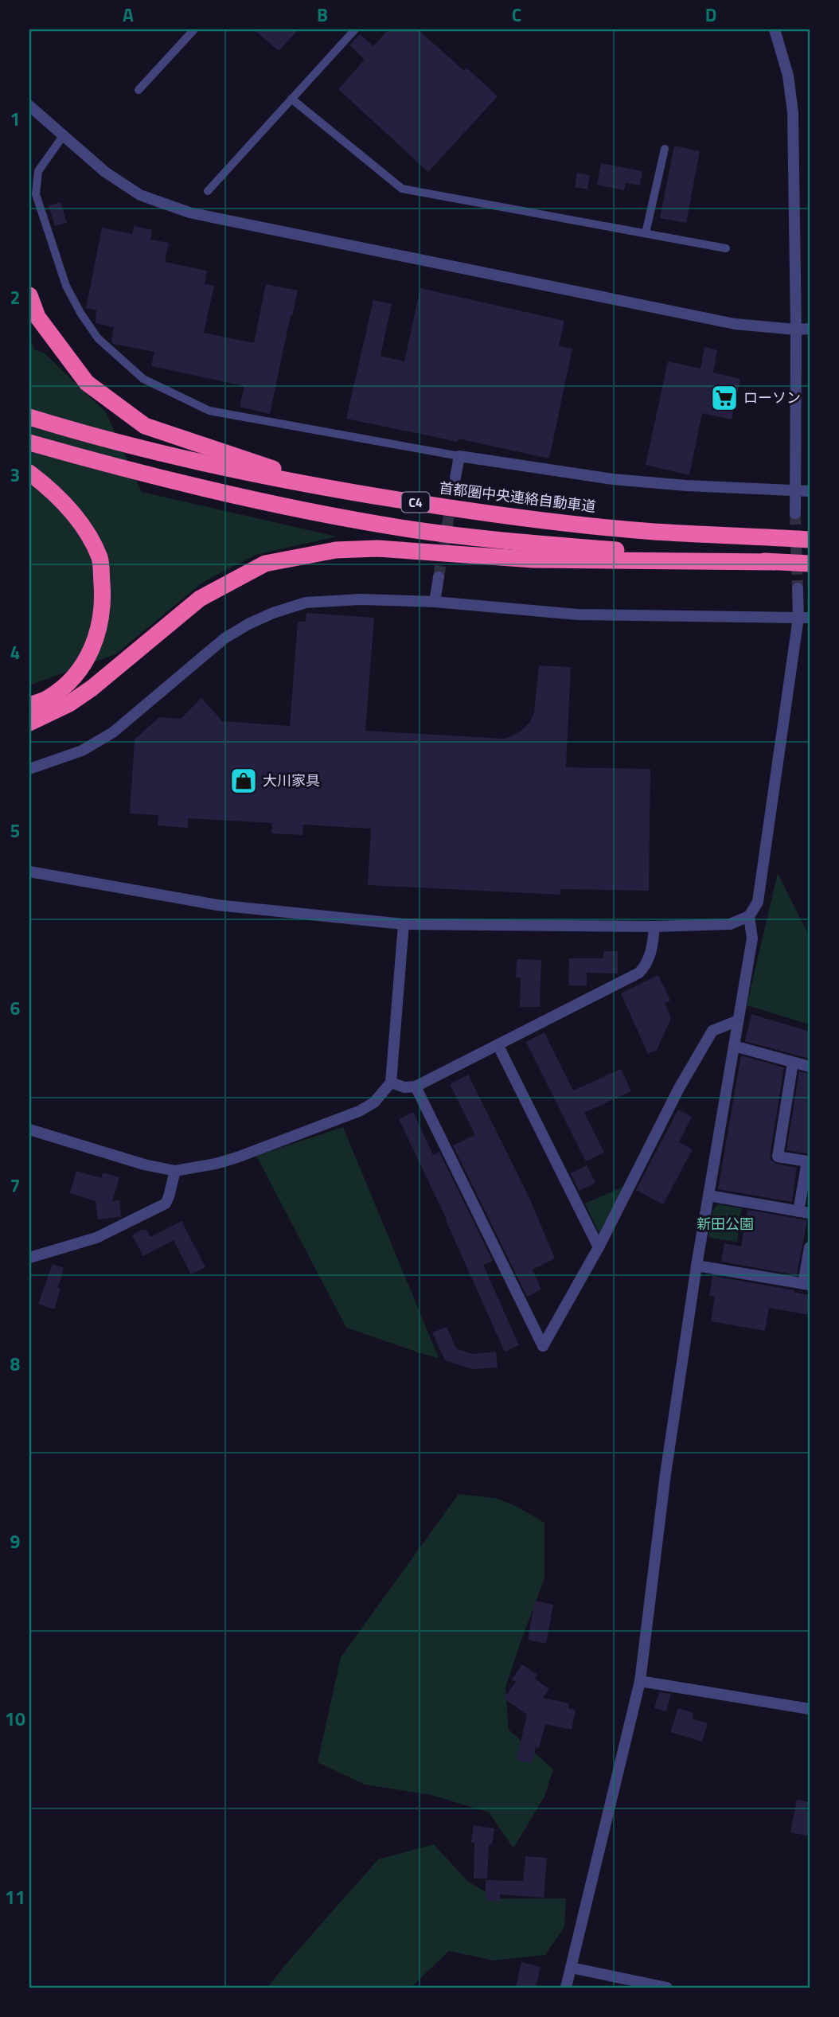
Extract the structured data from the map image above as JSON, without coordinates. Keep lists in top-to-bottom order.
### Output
{
  "streets": {
    "highway": ["首都圏中央連絡自動車道", "C4"]
  },
  "parks": ["新田公園"],
  "places": {
    "supermarket": ["ローソン"],
    "shop": ["大川家具"]
  },
  "grid": {
    "columns": [
      "A",
      "B",
      "C",
      "D"
    ],
    "rows": [
      "1",
      "2",
      "3",
      "4",
      "5",
      "6",
      "7",
      "8",
      "9",
      "10",
      "11"
    ]
  }
}
